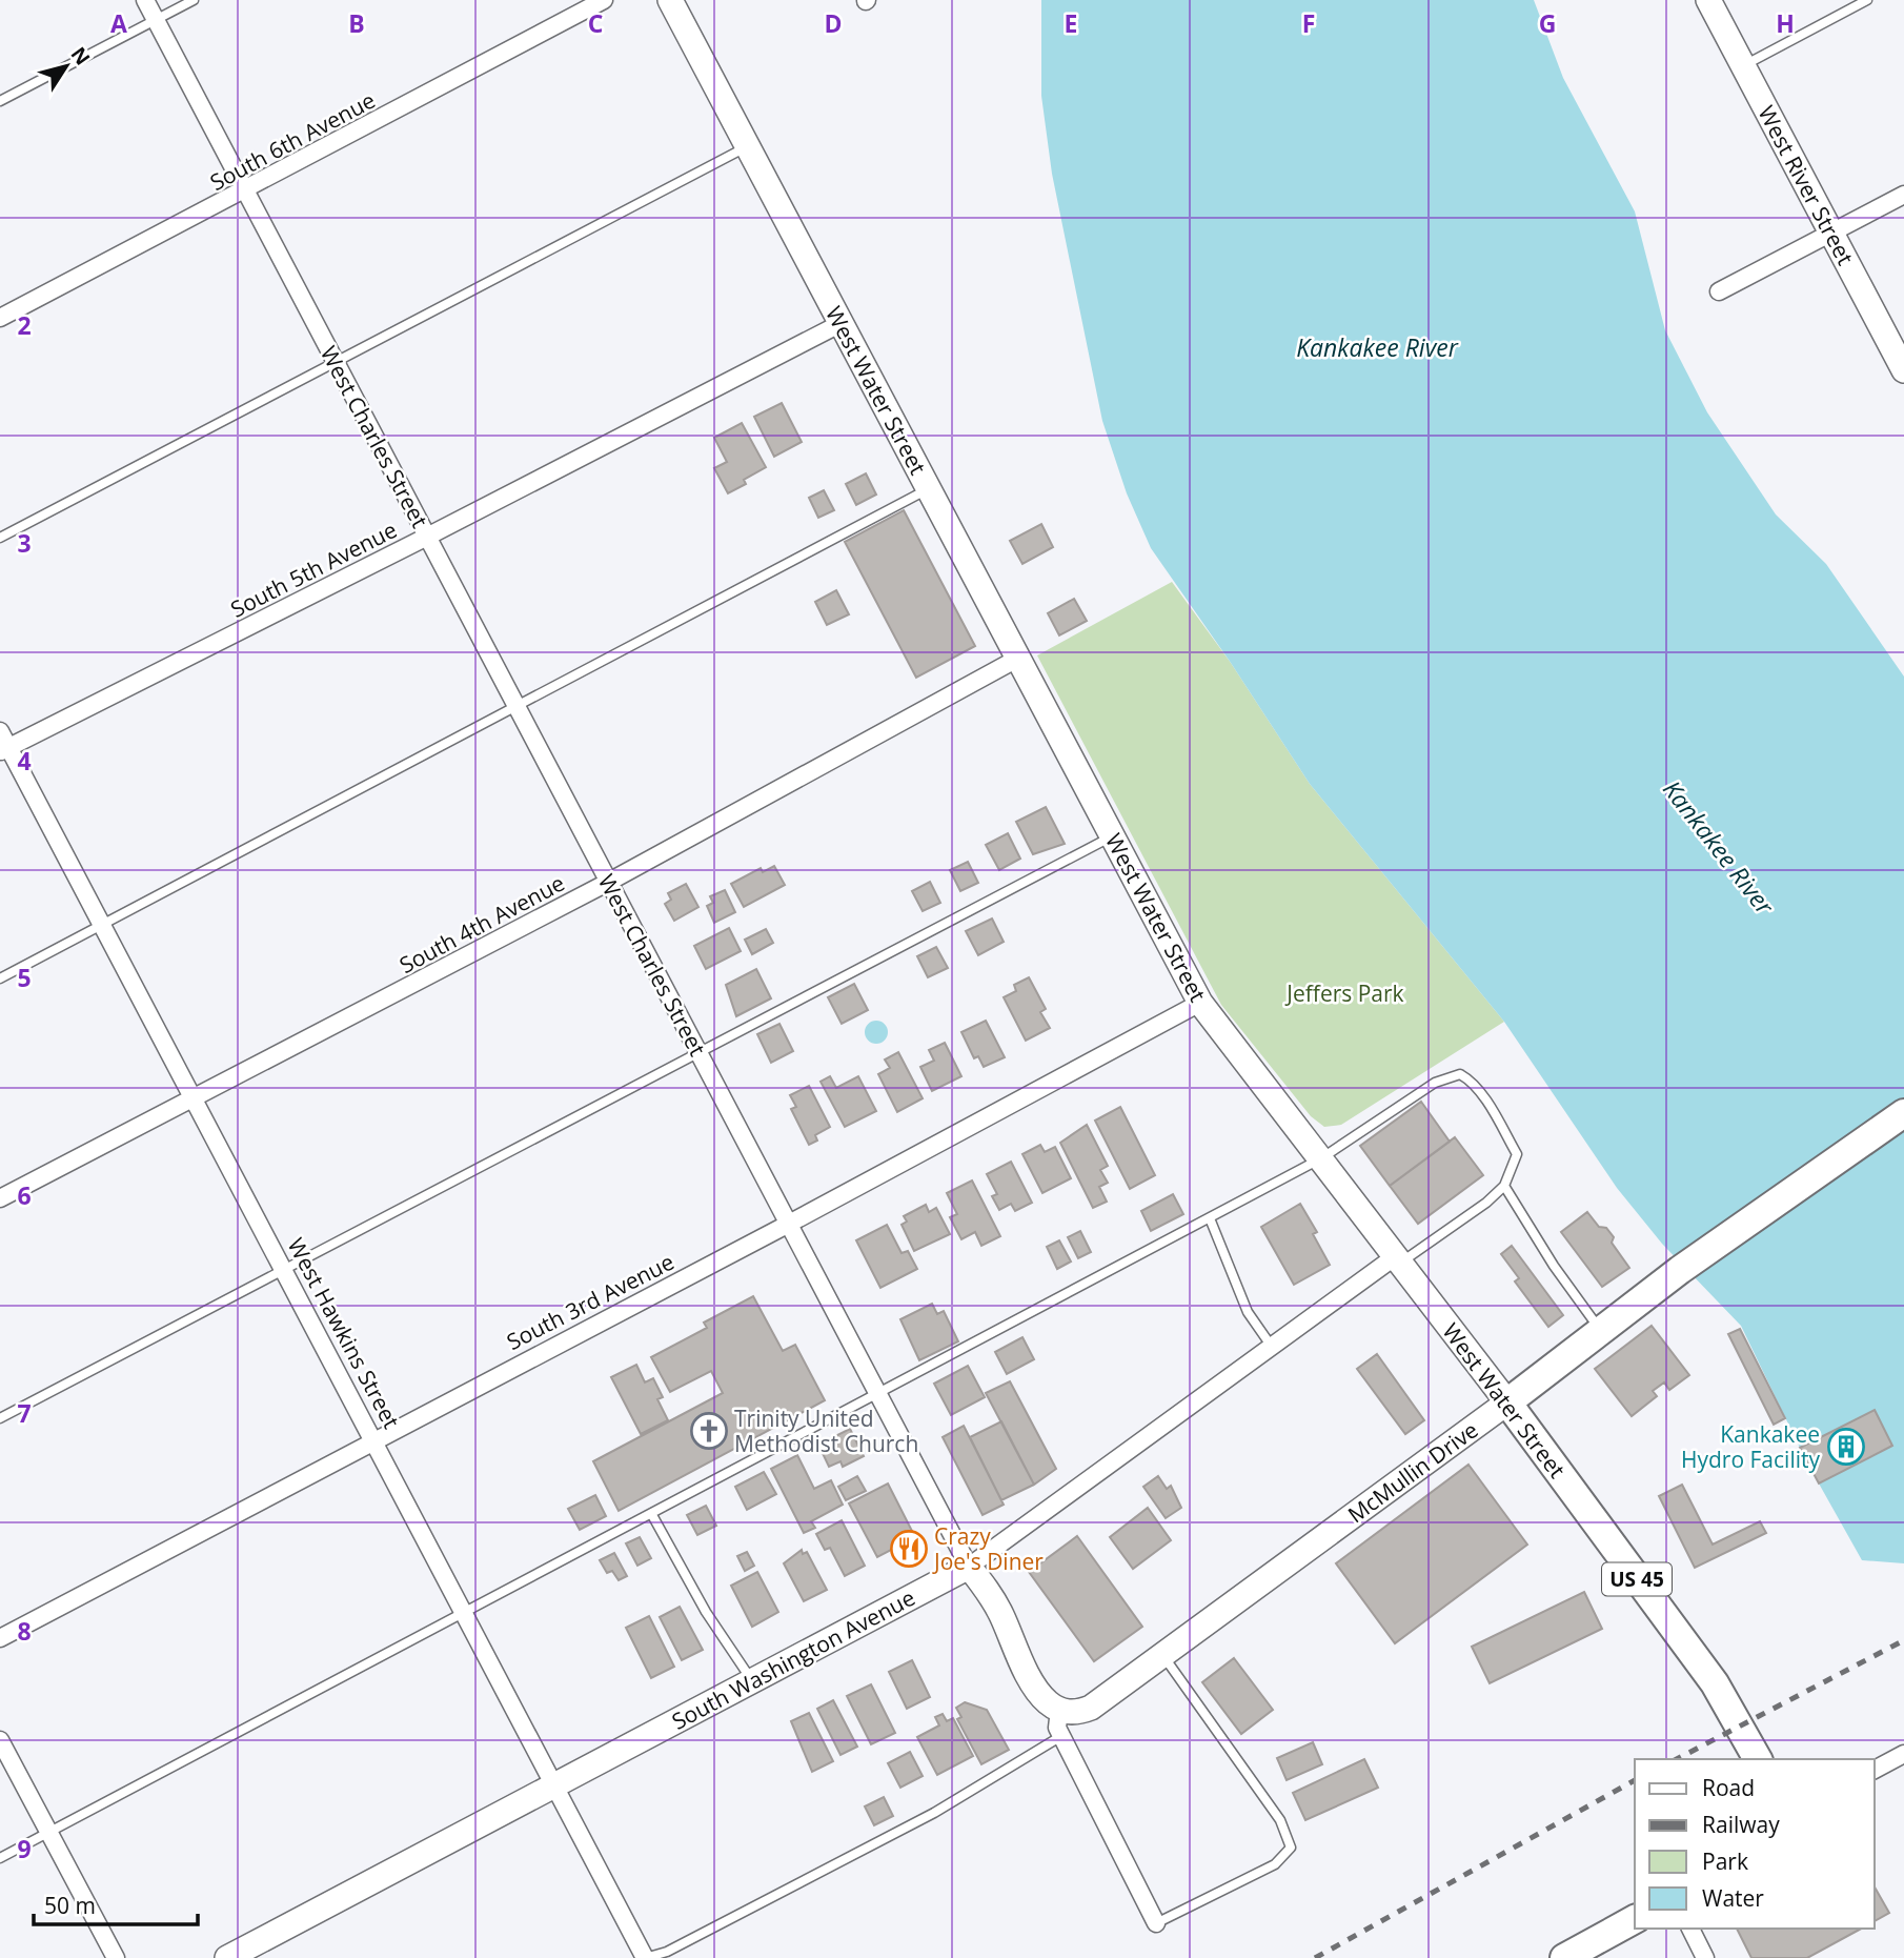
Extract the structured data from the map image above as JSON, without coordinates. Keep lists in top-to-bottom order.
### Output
{
  "streets": {
    "main road": [
      "West River Street",
      "West Water Street",
      "West Charles Street",
      "McMullin Drive",
      "US 45",
      "South Washington Avenue"
    ],
    "street": [
      "South 6th Avenue",
      "South 5th Avenue",
      "South 4th Avenue",
      "South 3rd Avenue",
      "West Hawkins Street"
    ]
  },
  "crossings": [
    ["South 6th Avenue", "West Charles Street"],
    ["West Water Street", "South 5th Avenue"],
    ["West Water Street", "South 4th Avenue"],
    ["West Water Street", "South 3rd Avenue"],
    ["West Water Street", "McMullin Drive"],
    ["West Water Street", "South Washington Avenue"],
    ["West Charles Street", "South 5th Avenue"],
    ["West Charles Street", "South 4th Avenue"],
    ["West Charles Street", "South 3rd Avenue"],
    ["West Charles Street", "McMullin Drive"],
    ["West Charles Street", "South Washington Avenue"],
    ["South 5th Avenue", "West Hawkins Street"],
    ["South 4th Avenue", "West Hawkins Street"],
    ["South 3rd Avenue", "West Hawkins Street"],
    ["West Hawkins Street", "South Washington Avenue"]
  ],
  "water": ["Kankakee River"],
  "parks": ["Jeffers Park"],
  "places": {
    "church": ["Trinity United Methodist Church"],
    "building": ["Kankakee Hydro Facility"],
    "restaurant": ["Crazy Joe's Diner"]
  },
  "legend": [
    "Road",
    "Railway",
    "Park",
    "Water"
  ],
  "scale_bar": "50 m",
  "north": "top right",
  "grid": {
    "columns": [
      "A",
      "B",
      "C",
      "D",
      "E",
      "F",
      "G",
      "H"
    ],
    "rows": [
      "2",
      "3",
      "4",
      "5",
      "6",
      "7",
      "8",
      "9"
    ]
  }
}
